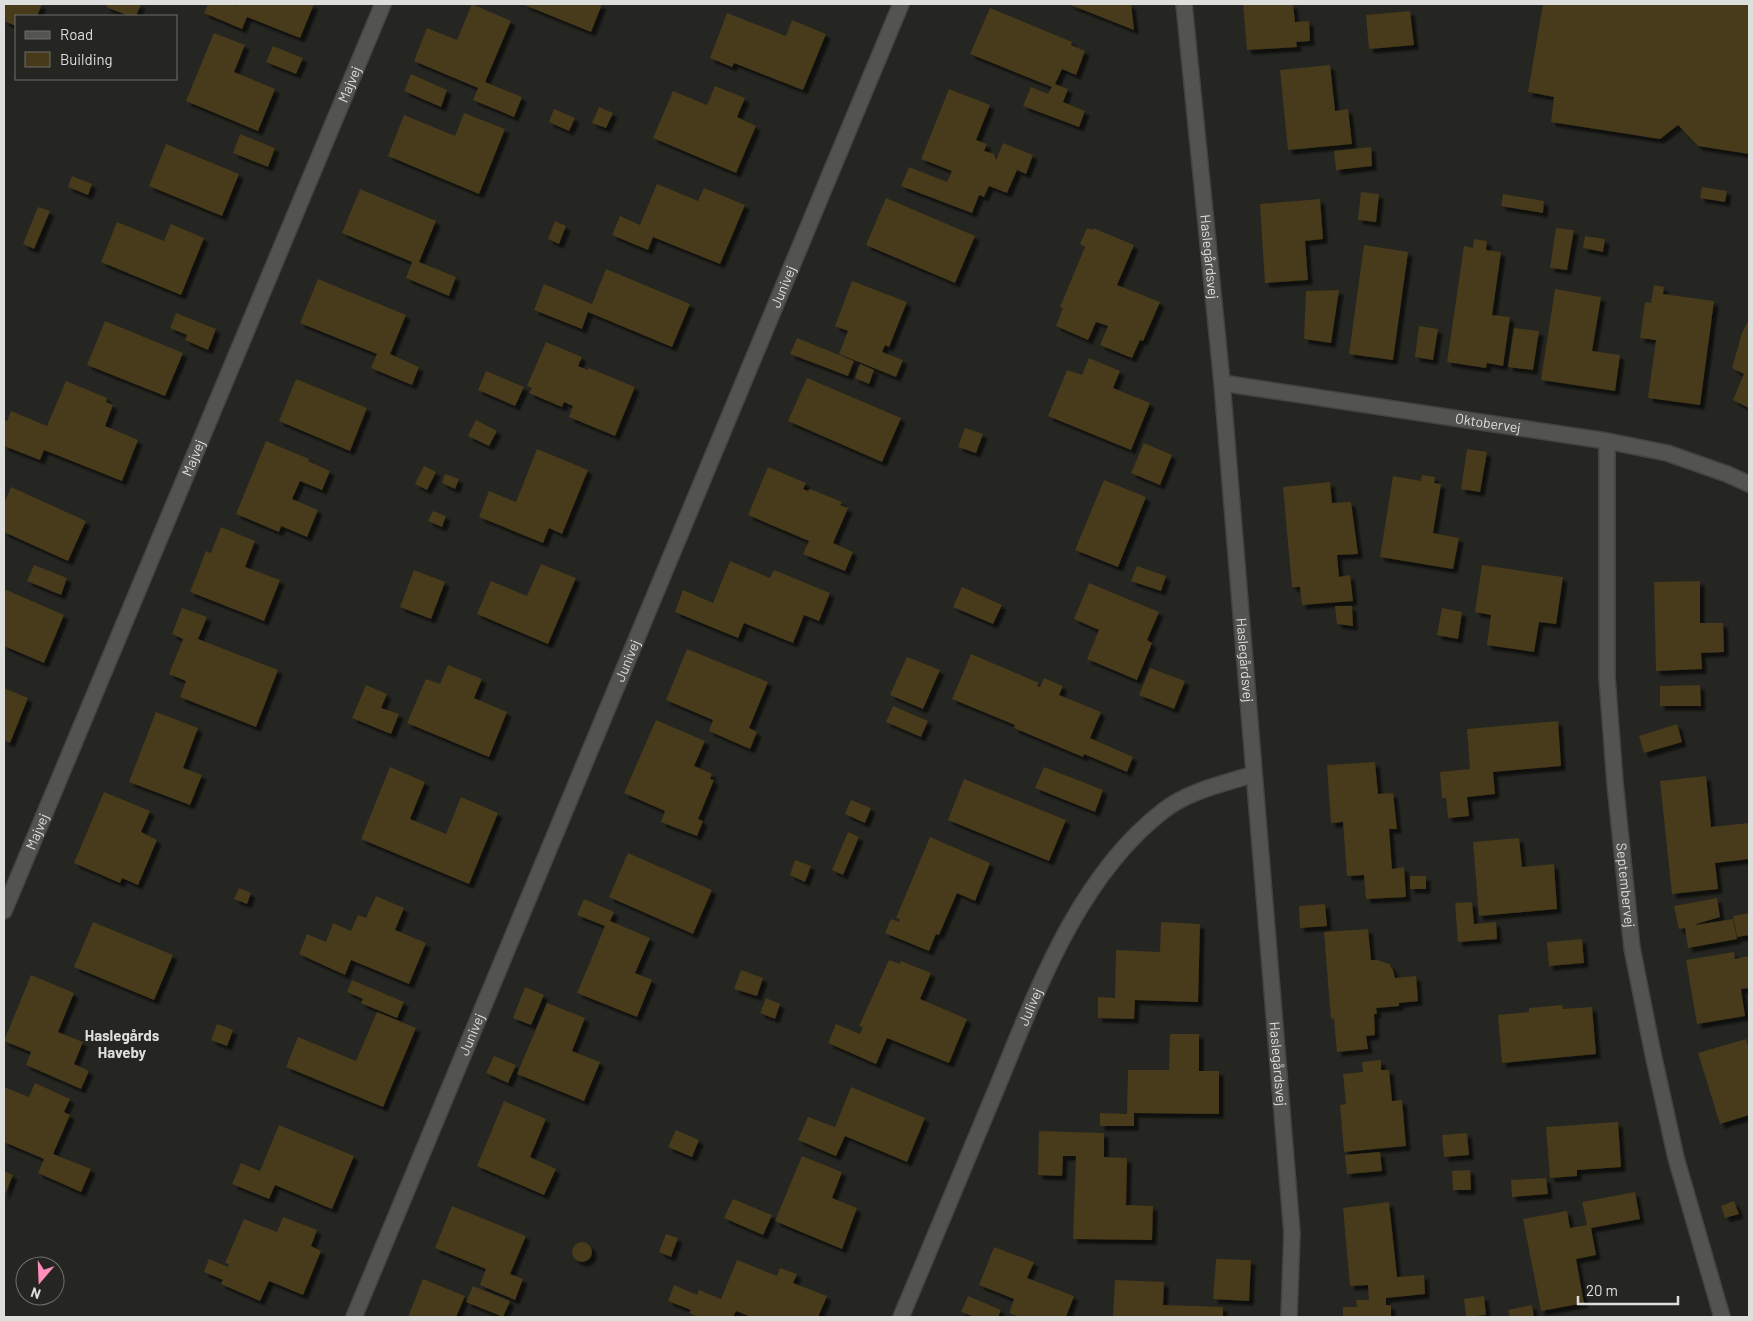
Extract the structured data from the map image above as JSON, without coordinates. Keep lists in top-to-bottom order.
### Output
{
  "streets": {
    "street": [
      "Majvej",
      "Haslegårdsvej",
      "Junivej",
      "Oktobervej",
      "Septembervej",
      "Julivej"
    ]
  },
  "crossings": [
    ["Haslegårdsvej", "Oktobervej"],
    ["Haslegårdsvej", "Julivej"],
    ["Oktobervej", "Septembervej"]
  ],
  "districts": ["Haslegårds Haveby"],
  "legend": ["Road", "Building"],
  "scale_bar": "20 m",
  "north": "bottom"
}
